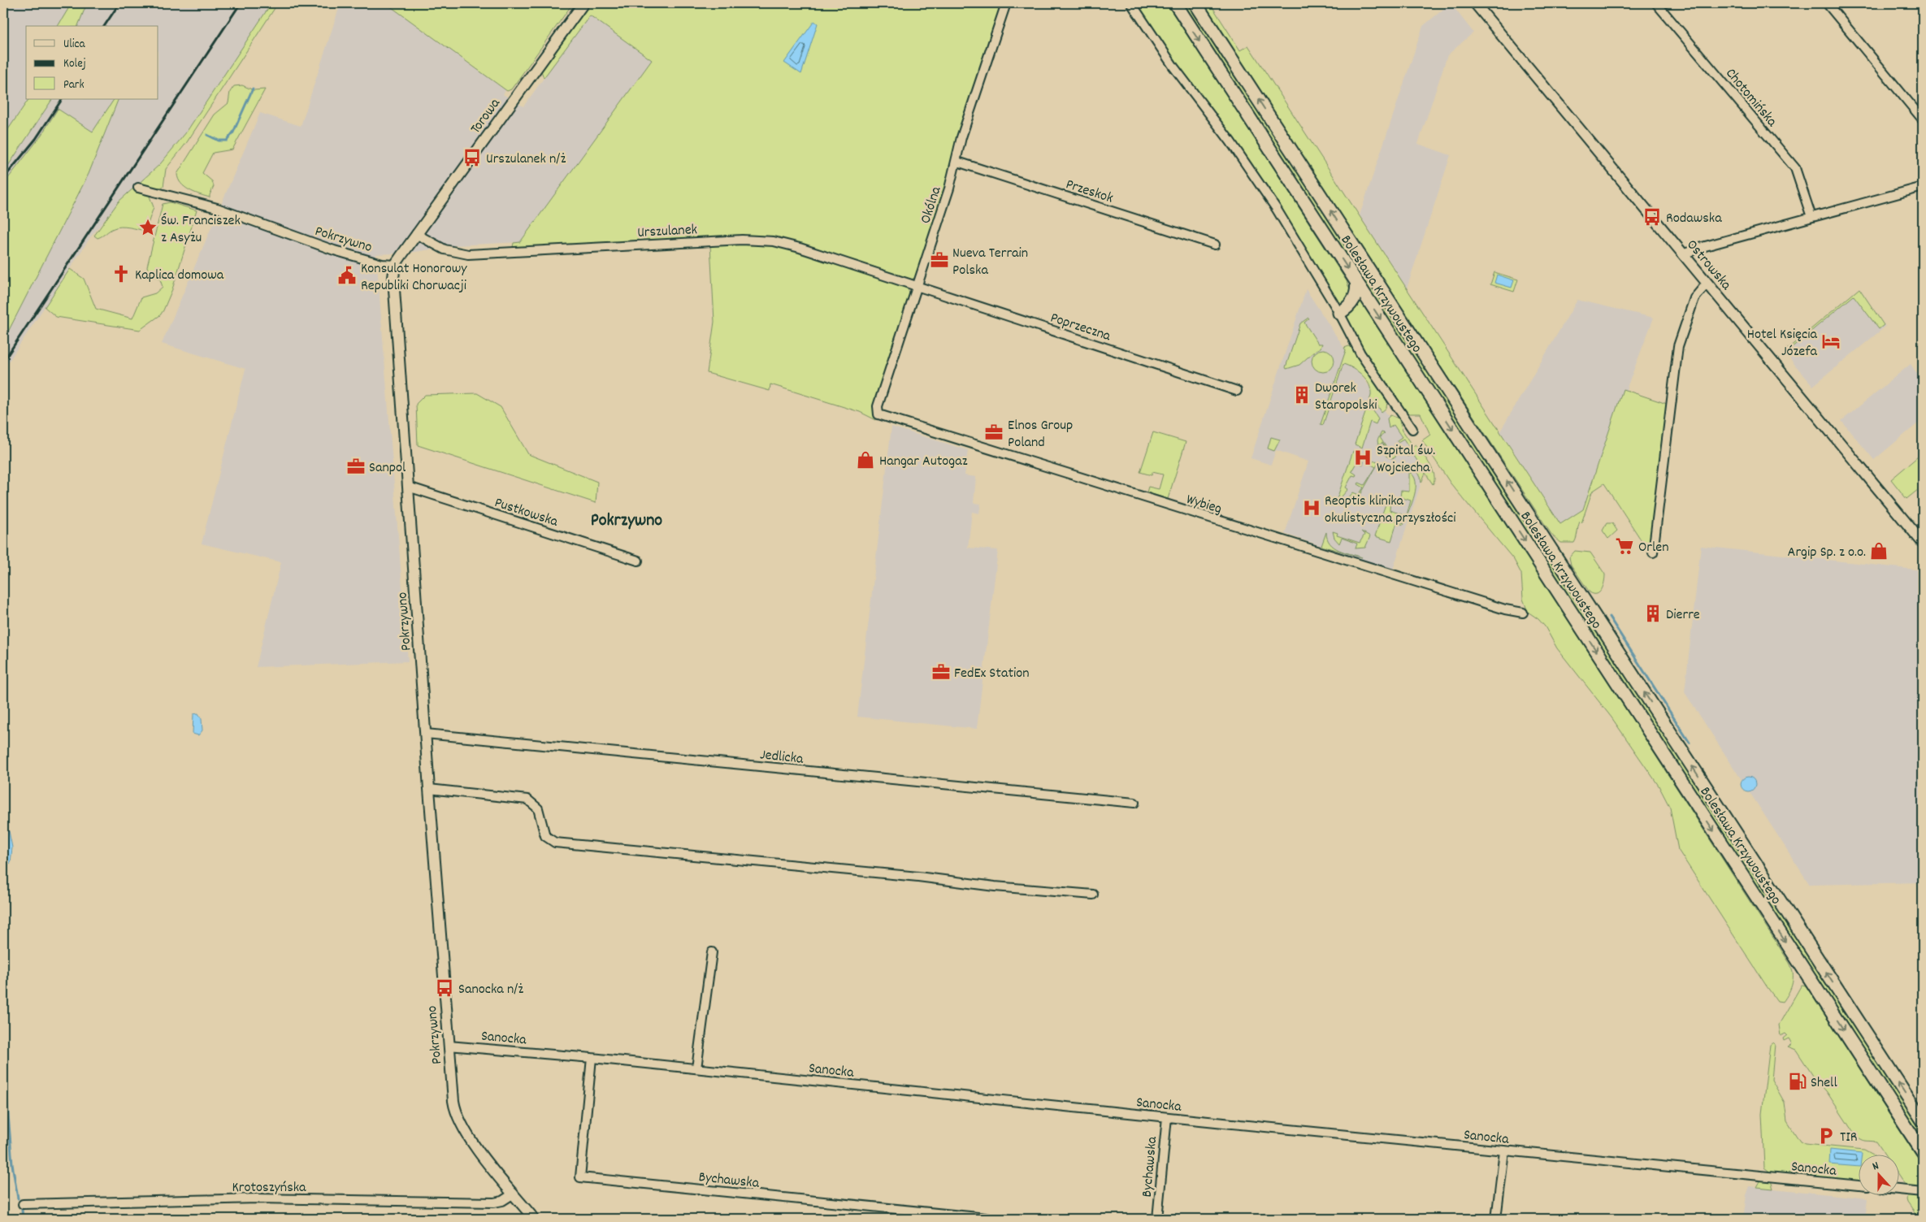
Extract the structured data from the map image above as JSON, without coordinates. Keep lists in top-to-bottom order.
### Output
{
  "streets": {
    "main road": ["Bolesława Krzywoustego"],
    "street": [
      "Chotomińska",
      "Torowa",
      "Przeskok",
      "Okólna",
      "Urszulanek",
      "Pokrzywno",
      "Ostrowska",
      "Poprzeczna",
      "Wybieg",
      "Pustkowska",
      "Jedlicka",
      "Sanocka",
      "Bychawska",
      "Krotoszyńska"
    ]
  },
  "crossings": [
    ["Torowa", "Urszulanek"],
    ["Torowa", "Pokrzywno"],
    ["Przeskok", "Okólna"],
    ["Okólna", "Urszulanek"],
    ["Okólna", "Poprzeczna"],
    ["Okólna", "Wybieg"],
    ["Urszulanek", "Poprzeczna"],
    ["Pokrzywno", "Pustkowska"],
    ["Pokrzywno", "Jedlicka"],
    ["Pokrzywno", "Sanocka"],
    ["Pokrzywno", "Krotoszyńska"],
    ["Sanocka", "Bychawska"]
  ],
  "districts": ["Pokrzywno"],
  "places": {
    "bus stop": ["Urszulanek n/ż", "Rodawska", "Sanocka n/ż"],
    "place": ["Św. Franciszek z Asyżu"],
    "office": [
      "Nueva Terrain Polska",
      "Elnos Group Poland",
      "Sanpol",
      "FedEx Station"
    ],
    "church": ["Kaplica domowa"],
    "public building": ["Konsulat Honorowy Republiki Chorwacji"],
    "hotel": ["Hotel Księcia Józefa"],
    "building": ["Dworek Staropolski", "Dierre"],
    "hospital": ["Szpital św. Wojciecha", "Reoptis klinika okulistyczna przyszłości"],
    "shop": ["Hangar Autogaz", "Argip Sp. z o.o."],
    "supermarket": ["Orlen"],
    "fuel station": ["Shell"],
    "parking": ["TIR"]
  },
  "legend": ["Ulica", "Kolej", "Park"],
  "north": "top"
}
